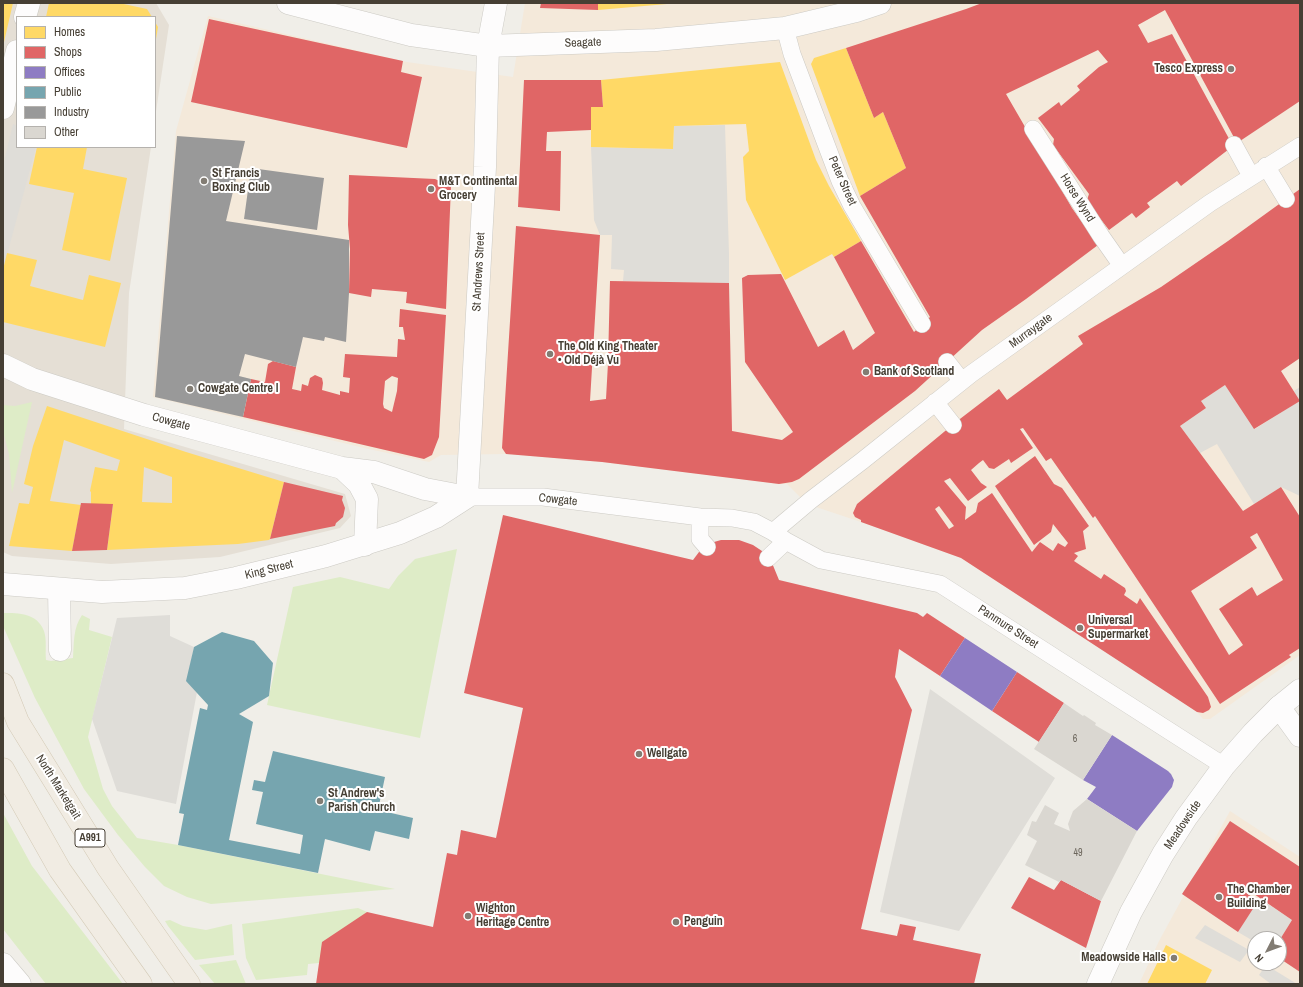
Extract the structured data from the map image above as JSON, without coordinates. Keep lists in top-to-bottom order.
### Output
{
  "streets": {
    "main road": ["North Marketgait", "A991"],
    "street": [
      "Seagate",
      "Peter Street",
      "Horse Wynd",
      "St Andrews Street",
      "Murraygate",
      "Cowgate",
      "King Street",
      "Panmure Street",
      "Meadowside"
    ]
  },
  "crossings": [
    ["Seagate", "Peter Street"],
    ["Seagate", "St Andrews Street"],
    ["Horse Wynd", "Murraygate"],
    ["St Andrews Street", "Cowgate"],
    ["St Andrews Street", "King Street"],
    ["Murraygate", "Cowgate"],
    ["Murraygate", "Panmure Street"],
    ["Cowgate", "King Street"],
    ["Cowgate", "Panmure Street"],
    ["Panmure Street", "Meadowside"]
  ],
  "places": [
    "Tesco Express",
    "St Francis Boxing Club",
    "M&T Continental Grocery",
    "The Old King Theater • Old Déjà Vu",
    "Bank of Scotland",
    "Cowgate Centre l",
    "Universal Supermarket",
    "Wellgate",
    "St Andrew's Parish Church",
    "The Chamber Building",
    "Wighton Heritage Centre",
    "Penguin",
    "Meadowside Halls"
  ],
  "house_numbers": ["6", "49"],
  "legend": [
    "Homes",
    "Shops",
    "Offices",
    "Public",
    "Industry",
    "Other"
  ],
  "north": "bottom left"
}
